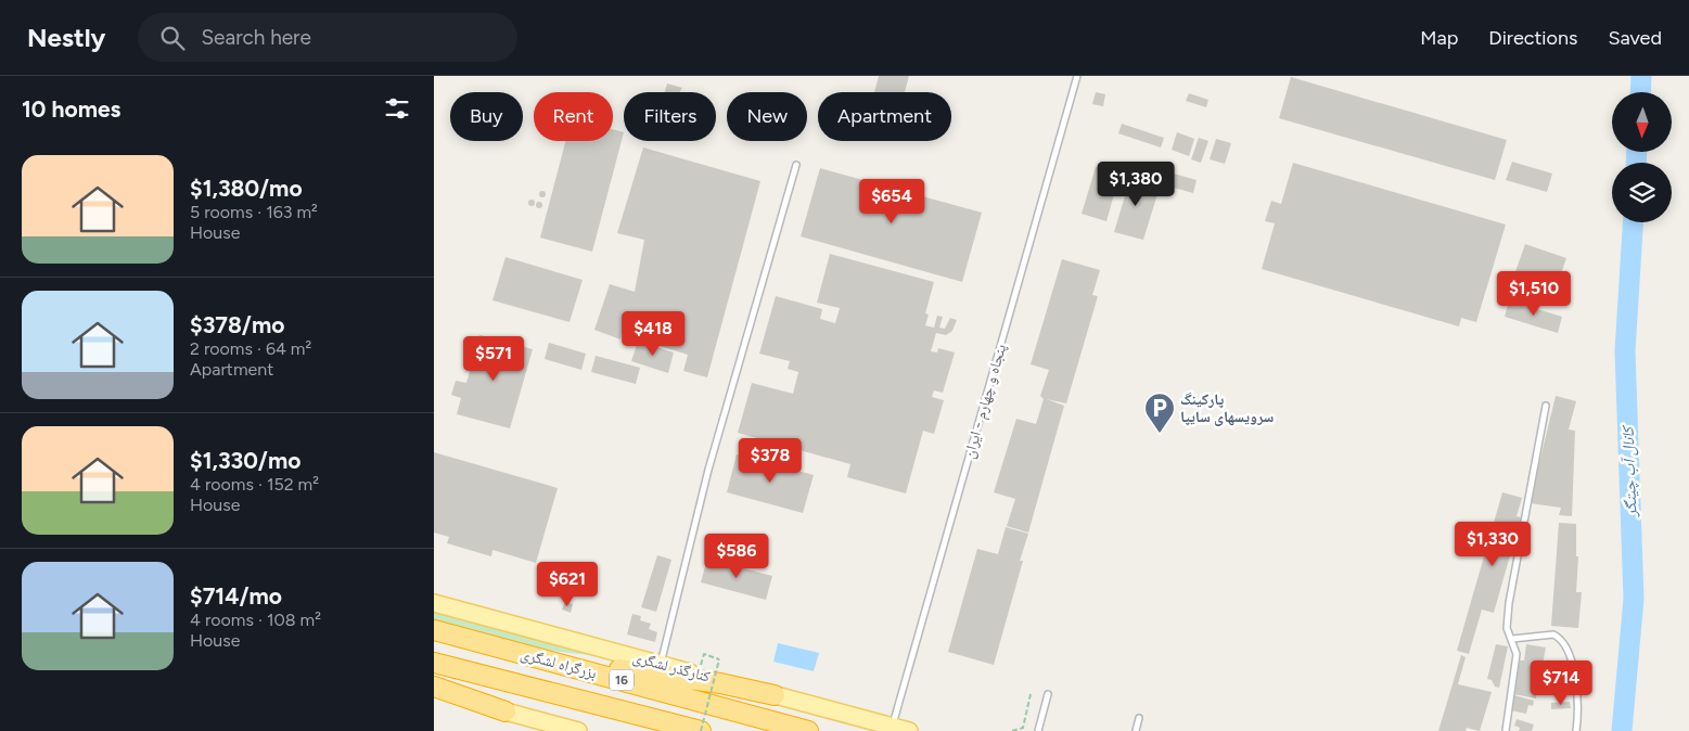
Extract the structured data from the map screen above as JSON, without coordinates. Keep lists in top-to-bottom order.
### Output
{
  "streets": {
    "highway": ["بزرگراه لشگری", "16"],
    "main road": ["کنارگذر لشگری"],
    "lane": ["پنجاه و چهارم - ایران"]
  },
  "crossings": [
    ["پنجاه و چهارم - ایران", "کنارگذر لشگری"]
  ],
  "water": ["کانال آب چیتگر"],
  "places": {
    "parking": ["پارکینگ سرویسهای سایپا"]
  },
  "north": "bottom",
  "page": {
    "header": "Nestly",
    "search": "Search here",
    "nav": ["Map", "Directions", "Saved"],
    "heading": "10 homes",
    "chip": [
      "Buy",
      "Rent",
      "Filters",
      "New",
      "Apartment"
    ],
    "list": [
      {
        "name": "$1,380/mo",
        "note": "5 rooms · 163 m² · House"
      },
      {
        "name": "$378/mo",
        "note": "2 rooms · 64 m² · Apartment"
      },
      {
        "name": "$1,330/mo",
        "note": "4 rooms · 152 m² · House"
      },
      {
        "name": "$714/mo",
        "note": "4 rooms · 108 m² · House"
      }
    ],
    "price": [
      "$1,380",
      "$654",
      "$1,510",
      "$418",
      "$571",
      "$378",
      "$1,330",
      "$586",
      "$621",
      "$714"
    ]
  }
}
